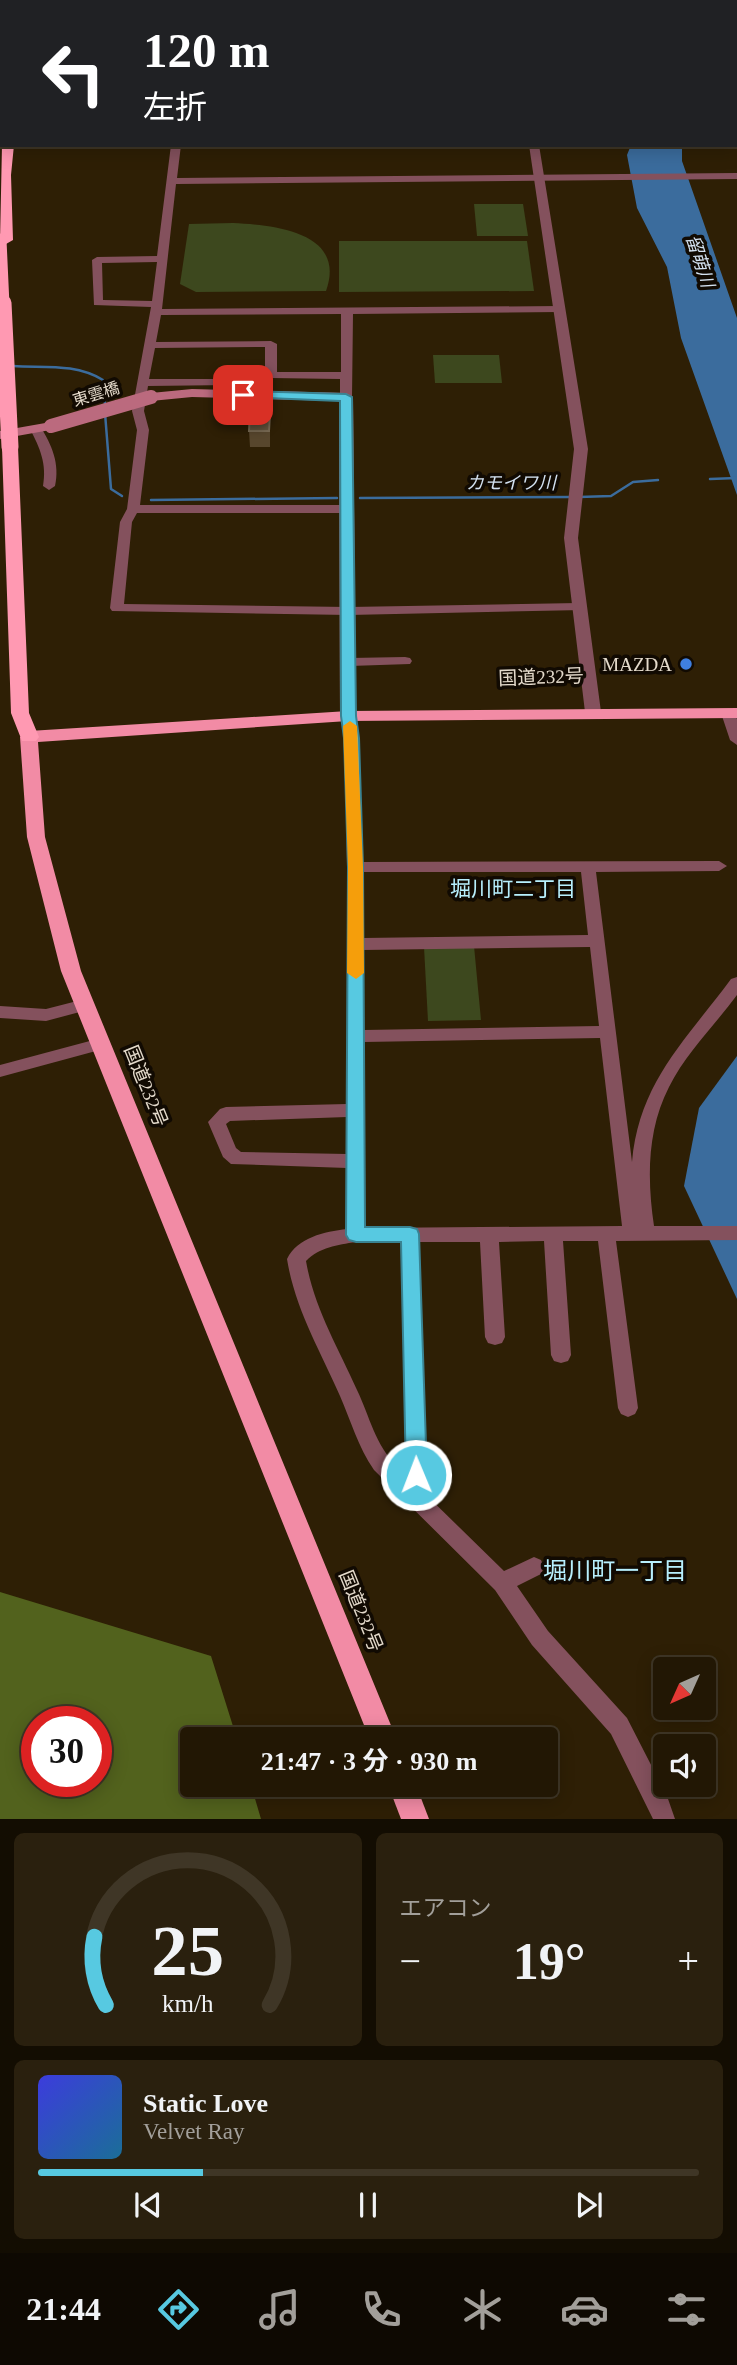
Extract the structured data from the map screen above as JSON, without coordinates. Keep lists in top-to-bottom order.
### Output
{
  "streets": {
    "highway": ["国道232号"],
    "main road": ["東雲橋"]
  },
  "districts": ["堀川町二丁目", "堀川町一丁目"],
  "water": ["留萌川", "カモイワ川"],
  "places": ["MAZDA"],
  "north": "bottom left",
  "page": {
    "turn": ["120 m", "左折"],
    "limit": "30",
    "trip": "21:47 · 3 分 · 930 m",
    "tile": "エアコン",
    "heat": ["−", "19°", "+"],
    "song": ["Static Love", "Velvet Ray"],
    "tabs": "21:44",
    "gauge": ["25", "km/h"]
  }
}
